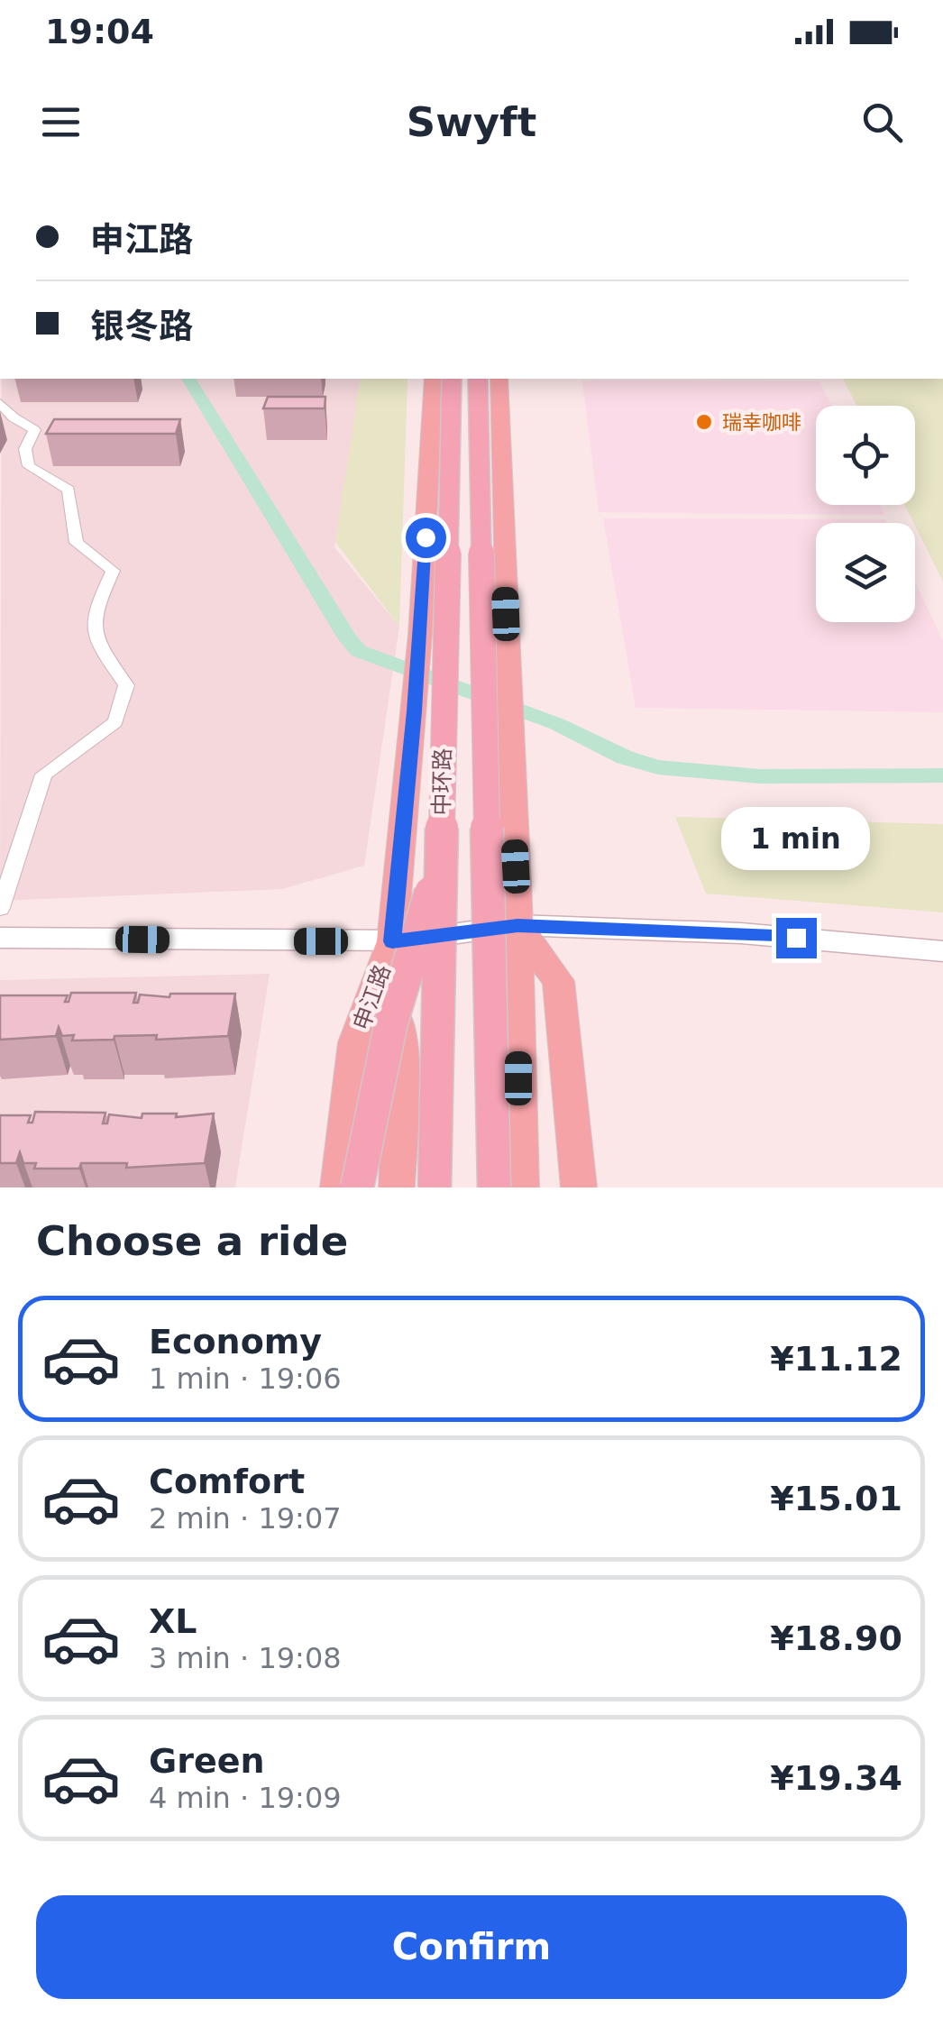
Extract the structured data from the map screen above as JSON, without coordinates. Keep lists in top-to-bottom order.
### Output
{
  "streets": {
    "highway": ["中环路"],
    "main road": ["申江路"]
  },
  "places": ["瑞幸咖啡"],
  "page": {
    "status": "19:04",
    "header": "Swyft",
    "banner": ["申江路", "银冬路"],
    "bubble": "1 min",
    "heading": "Choose a ride",
    "list": [
      {
        "name": "Economy",
        "note": "1 min · 19:06",
        "value": "¥11.12"
      },
      {
        "name": "Comfort",
        "note": "2 min · 19:07",
        "value": "¥15.01"
      },
      {
        "name": "XL",
        "note": "3 min · 19:08",
        "value": "¥18.90"
      },
      {
        "name": "Green",
        "note": "4 min · 19:09",
        "value": "¥19.34"
      }
    ],
    "buttons": "Confirm"
  }
}
